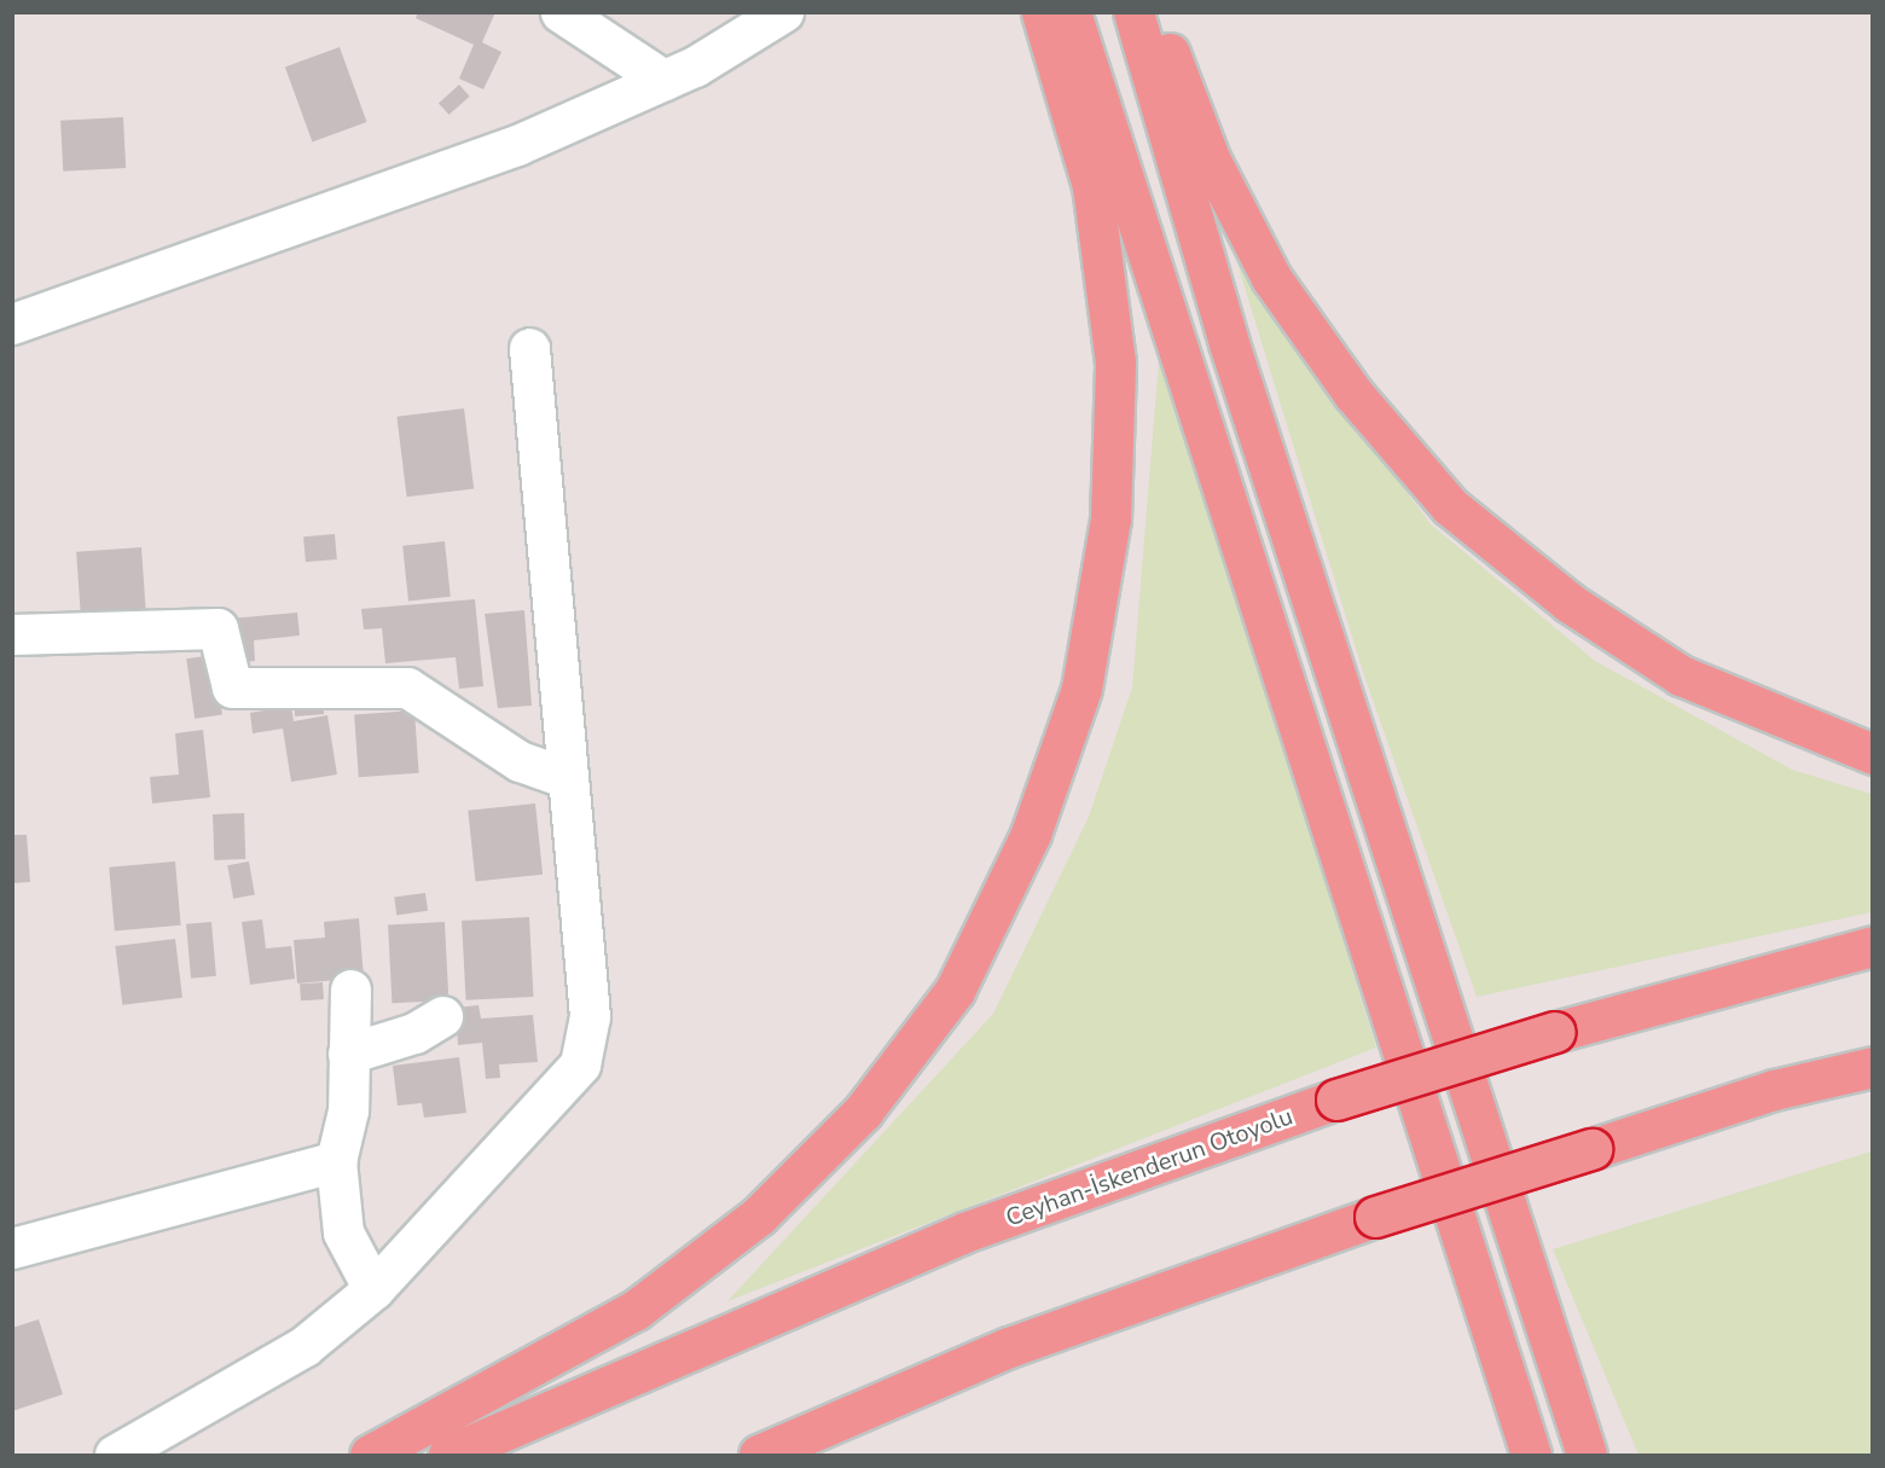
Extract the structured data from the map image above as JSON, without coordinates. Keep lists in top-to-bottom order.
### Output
{
  "streets": {
    "highway": ["Ceyhan-İskenderun Otoyolu"]
  }
}
